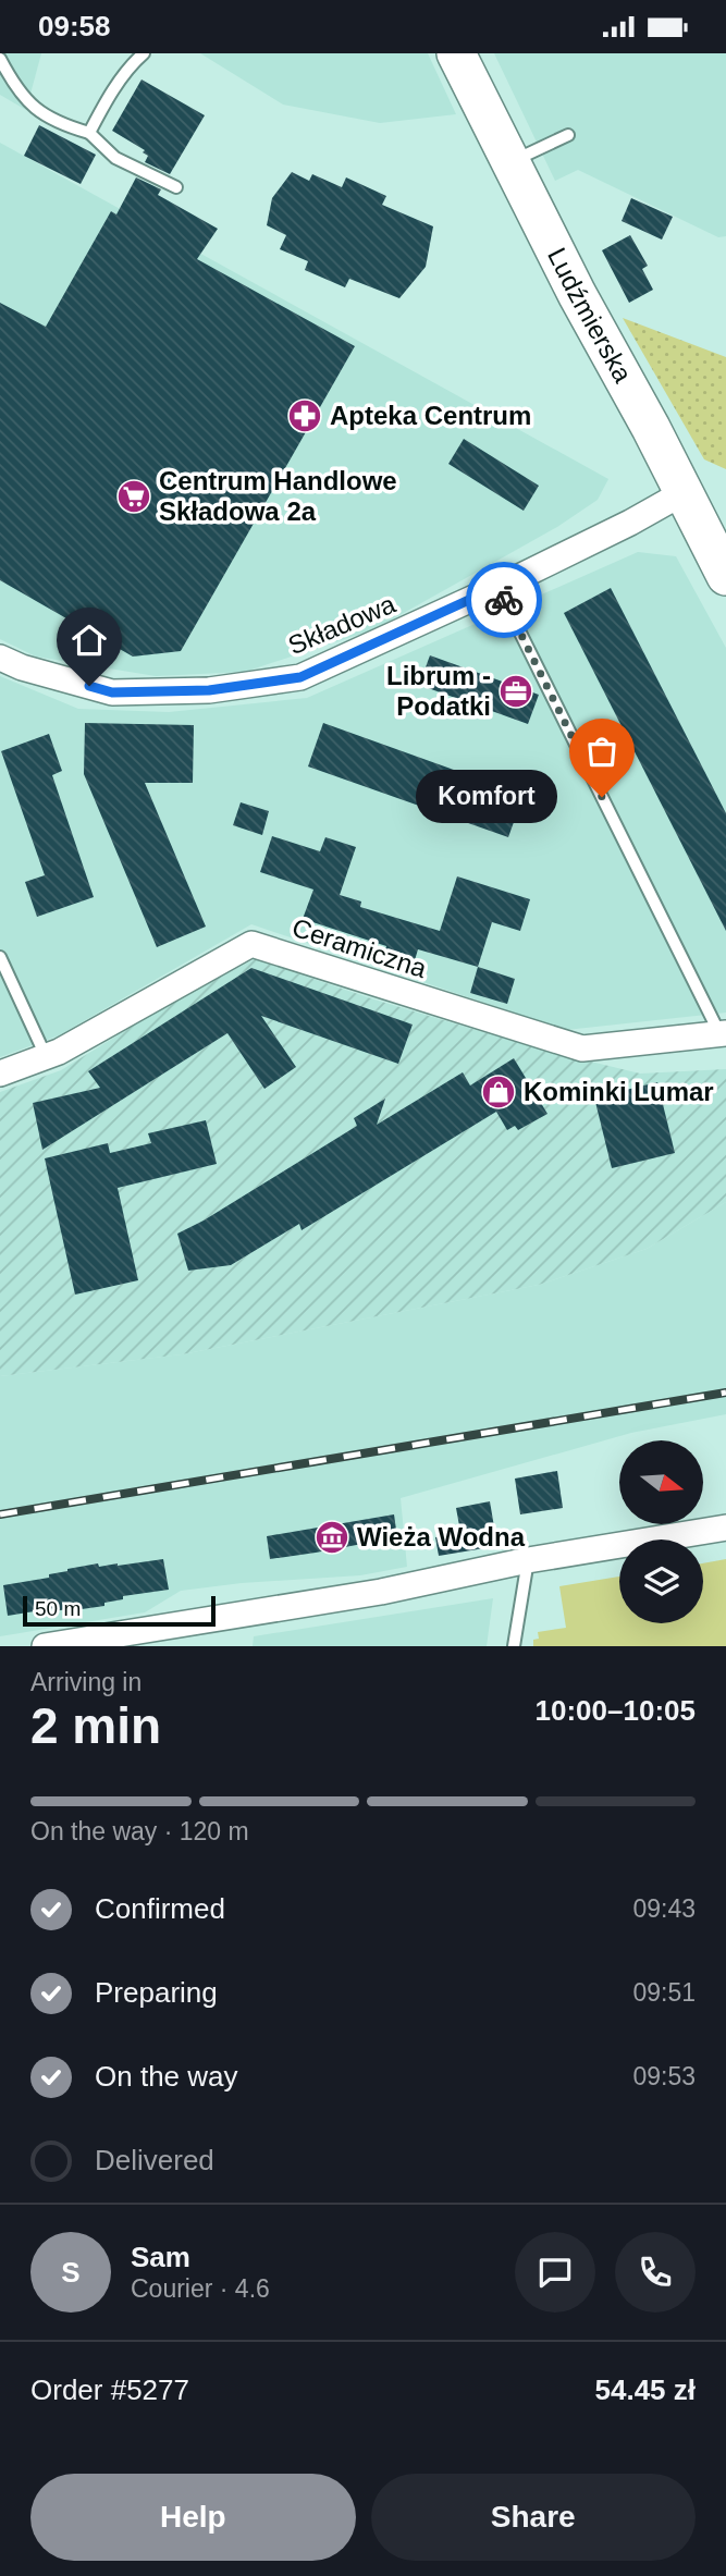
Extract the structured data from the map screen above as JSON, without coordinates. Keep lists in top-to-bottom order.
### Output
{
  "streets": {
    "main road": ["Ludźmierska"],
    "street": ["Składowa", "Ceramiczna"]
  },
  "crossings": [
    ["Ludźmierska", "Składowa"]
  ],
  "places": {
    "pharmacy": ["Apteka Centrum"],
    "supermarket": ["Centrum Handlowe Składowa 2a"],
    "office": ["Librum - Podatki"],
    "other": ["Komfort"],
    "shop": ["Kominki Lumar"],
    "museum": ["Wieża Wodna"]
  },
  "scale_bar": "50 m",
  "north": "right",
  "page": {
    "status": "09:58",
    "bubble": "Komfort",
    "scale": "50 m",
    "heading": ["2 min", "Arriving in", "10:00–10:05"],
    "panel": [
      "Sam",
      "Courier · 4.6",
      "Order #5277",
      "54.45 zł"
    ],
    "bar": "On the way · 120 m",
    "list": [
      ["Confirmed", "09:43"],
      ["Preparing", "09:51"],
      ["On the way", "09:53"],
      "Delivered"
    ],
    "round": "S",
    "buttons": ["Help", "Share"]
  }
}
